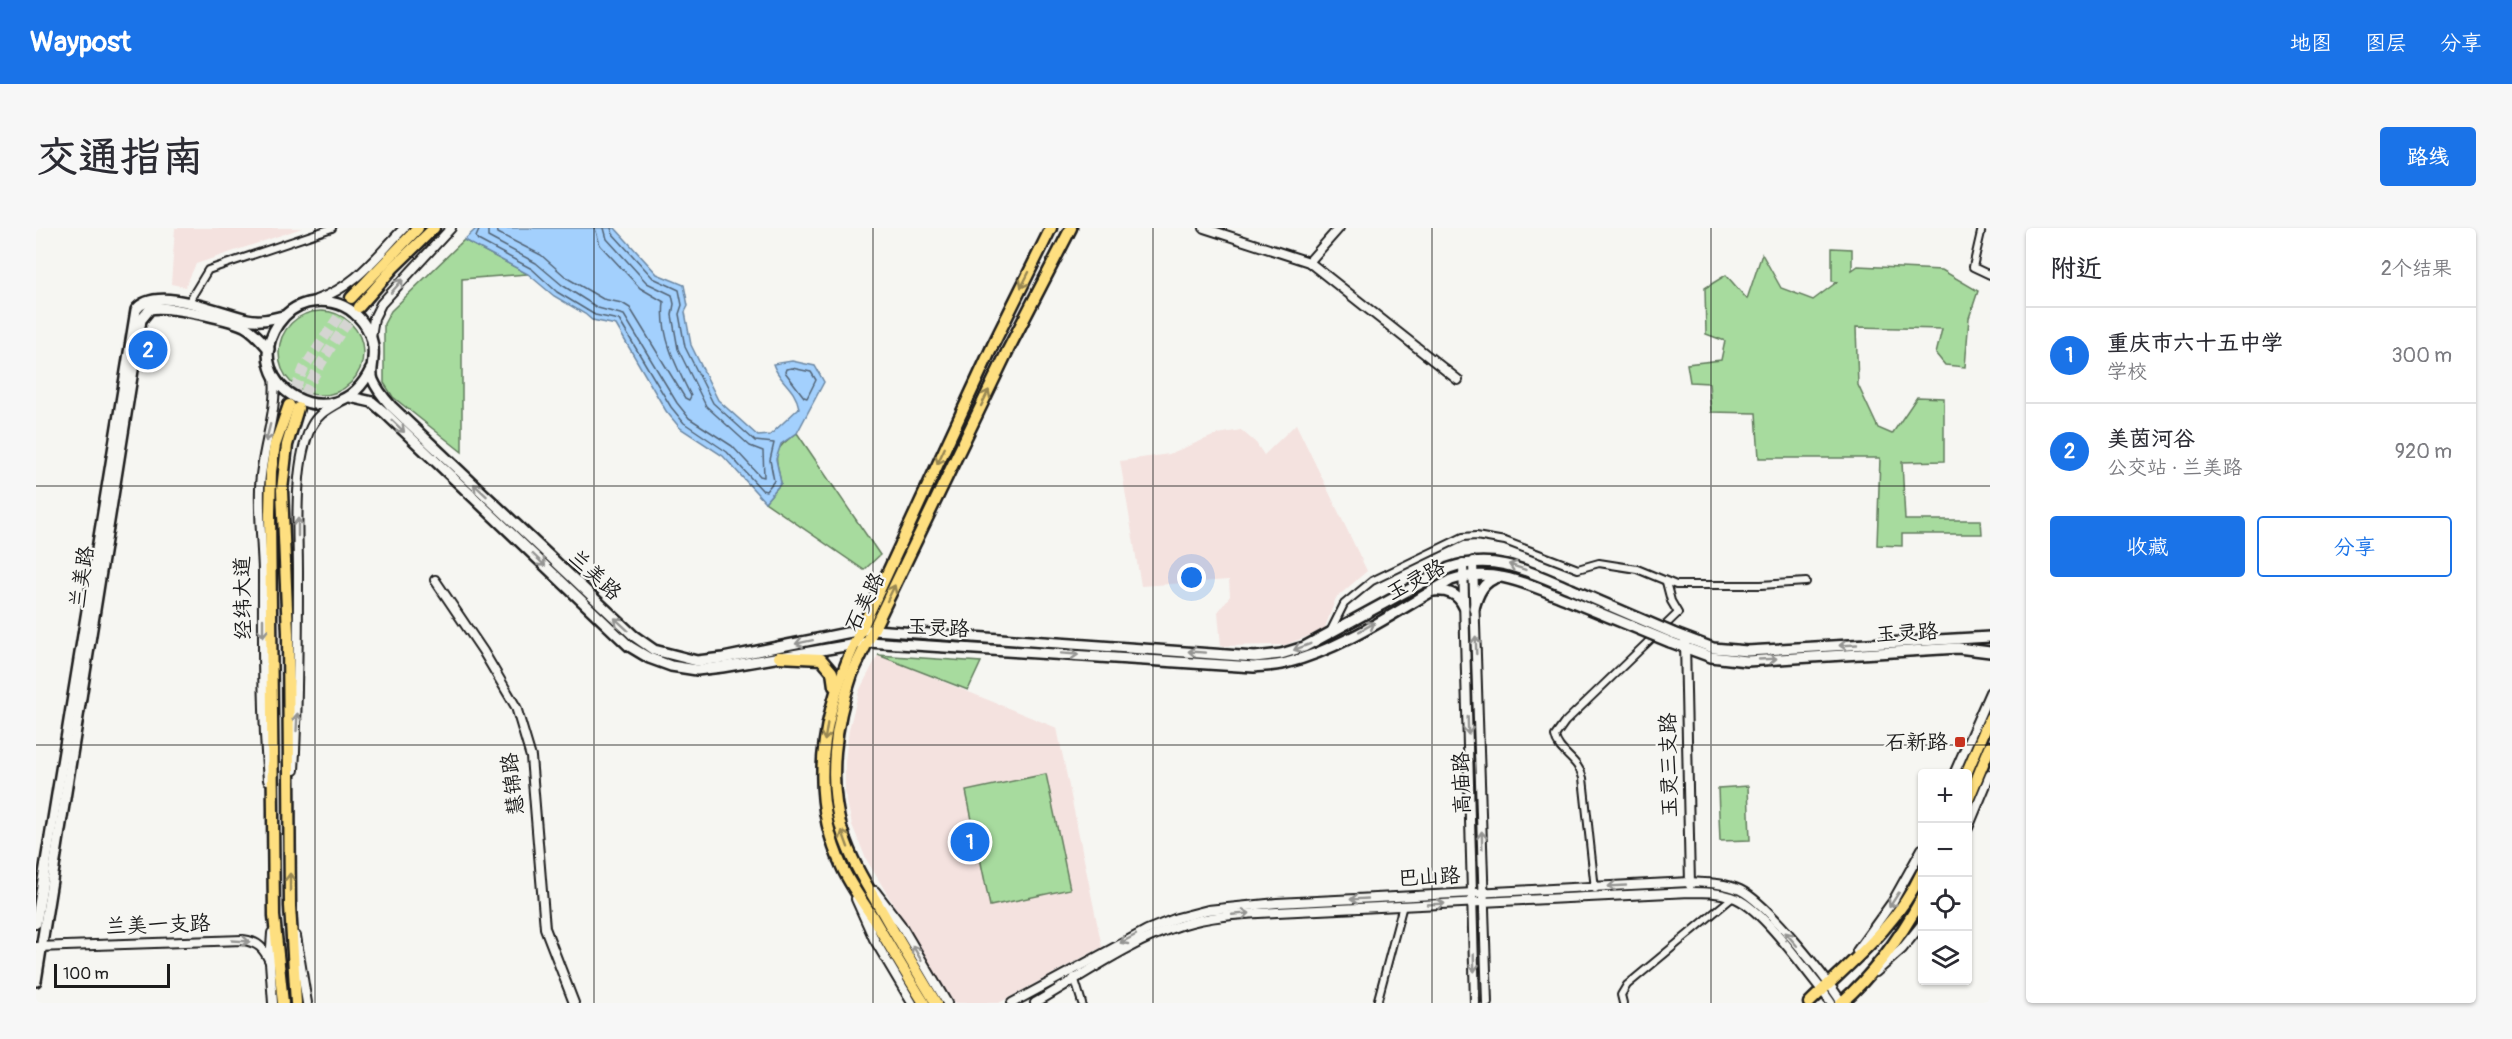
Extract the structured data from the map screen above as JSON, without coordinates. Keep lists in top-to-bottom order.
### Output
{
  "streets": {
    "main road": [
      "兰美路",
      "玉灵路",
      "经纬大道",
      "石美路"
    ],
    "street": [
      "玉灵三支路",
      "高庙路",
      "慧锦路",
      "巴山路",
      "兰美一支路"
    ]
  },
  "crossings": [
    ["兰美路", "玉灵路"],
    ["兰美路", "经纬大道"],
    ["兰美路", "石美路"],
    ["兰美路", "兰美一支路"],
    ["玉灵路", "石美路"],
    ["玉灵路", "玉灵三支路"],
    ["玉灵路", "高庙路"],
    ["玉灵三支路", "巴山路"],
    ["高庙路", "巴山路"]
  ],
  "one_way": ["兰美一支路"],
  "places": {
    "transit": ["石新路"]
  },
  "scale_bar": "100 m",
  "page": {
    "header": "Waypost",
    "nav": ["地图", "图层", "分享"],
    "buttons": [
      "路线",
      ["收藏", "分享"]
    ],
    "title": "交通指南",
    "heading": ["附近", "2个结果"],
    "list": [
      {
        "mark": "1",
        "name": "重庆市六十五中学",
        "note": "学校",
        "value": "300 m"
      },
      {
        "mark": "2",
        "name": "美茵河谷",
        "note": "公交站 · 兰美路",
        "value": "920 m"
      }
    ],
    "pins": ["2", "1"],
    "map_buttons": ["+", "−"],
    "scale": "100 m"
  }
}
